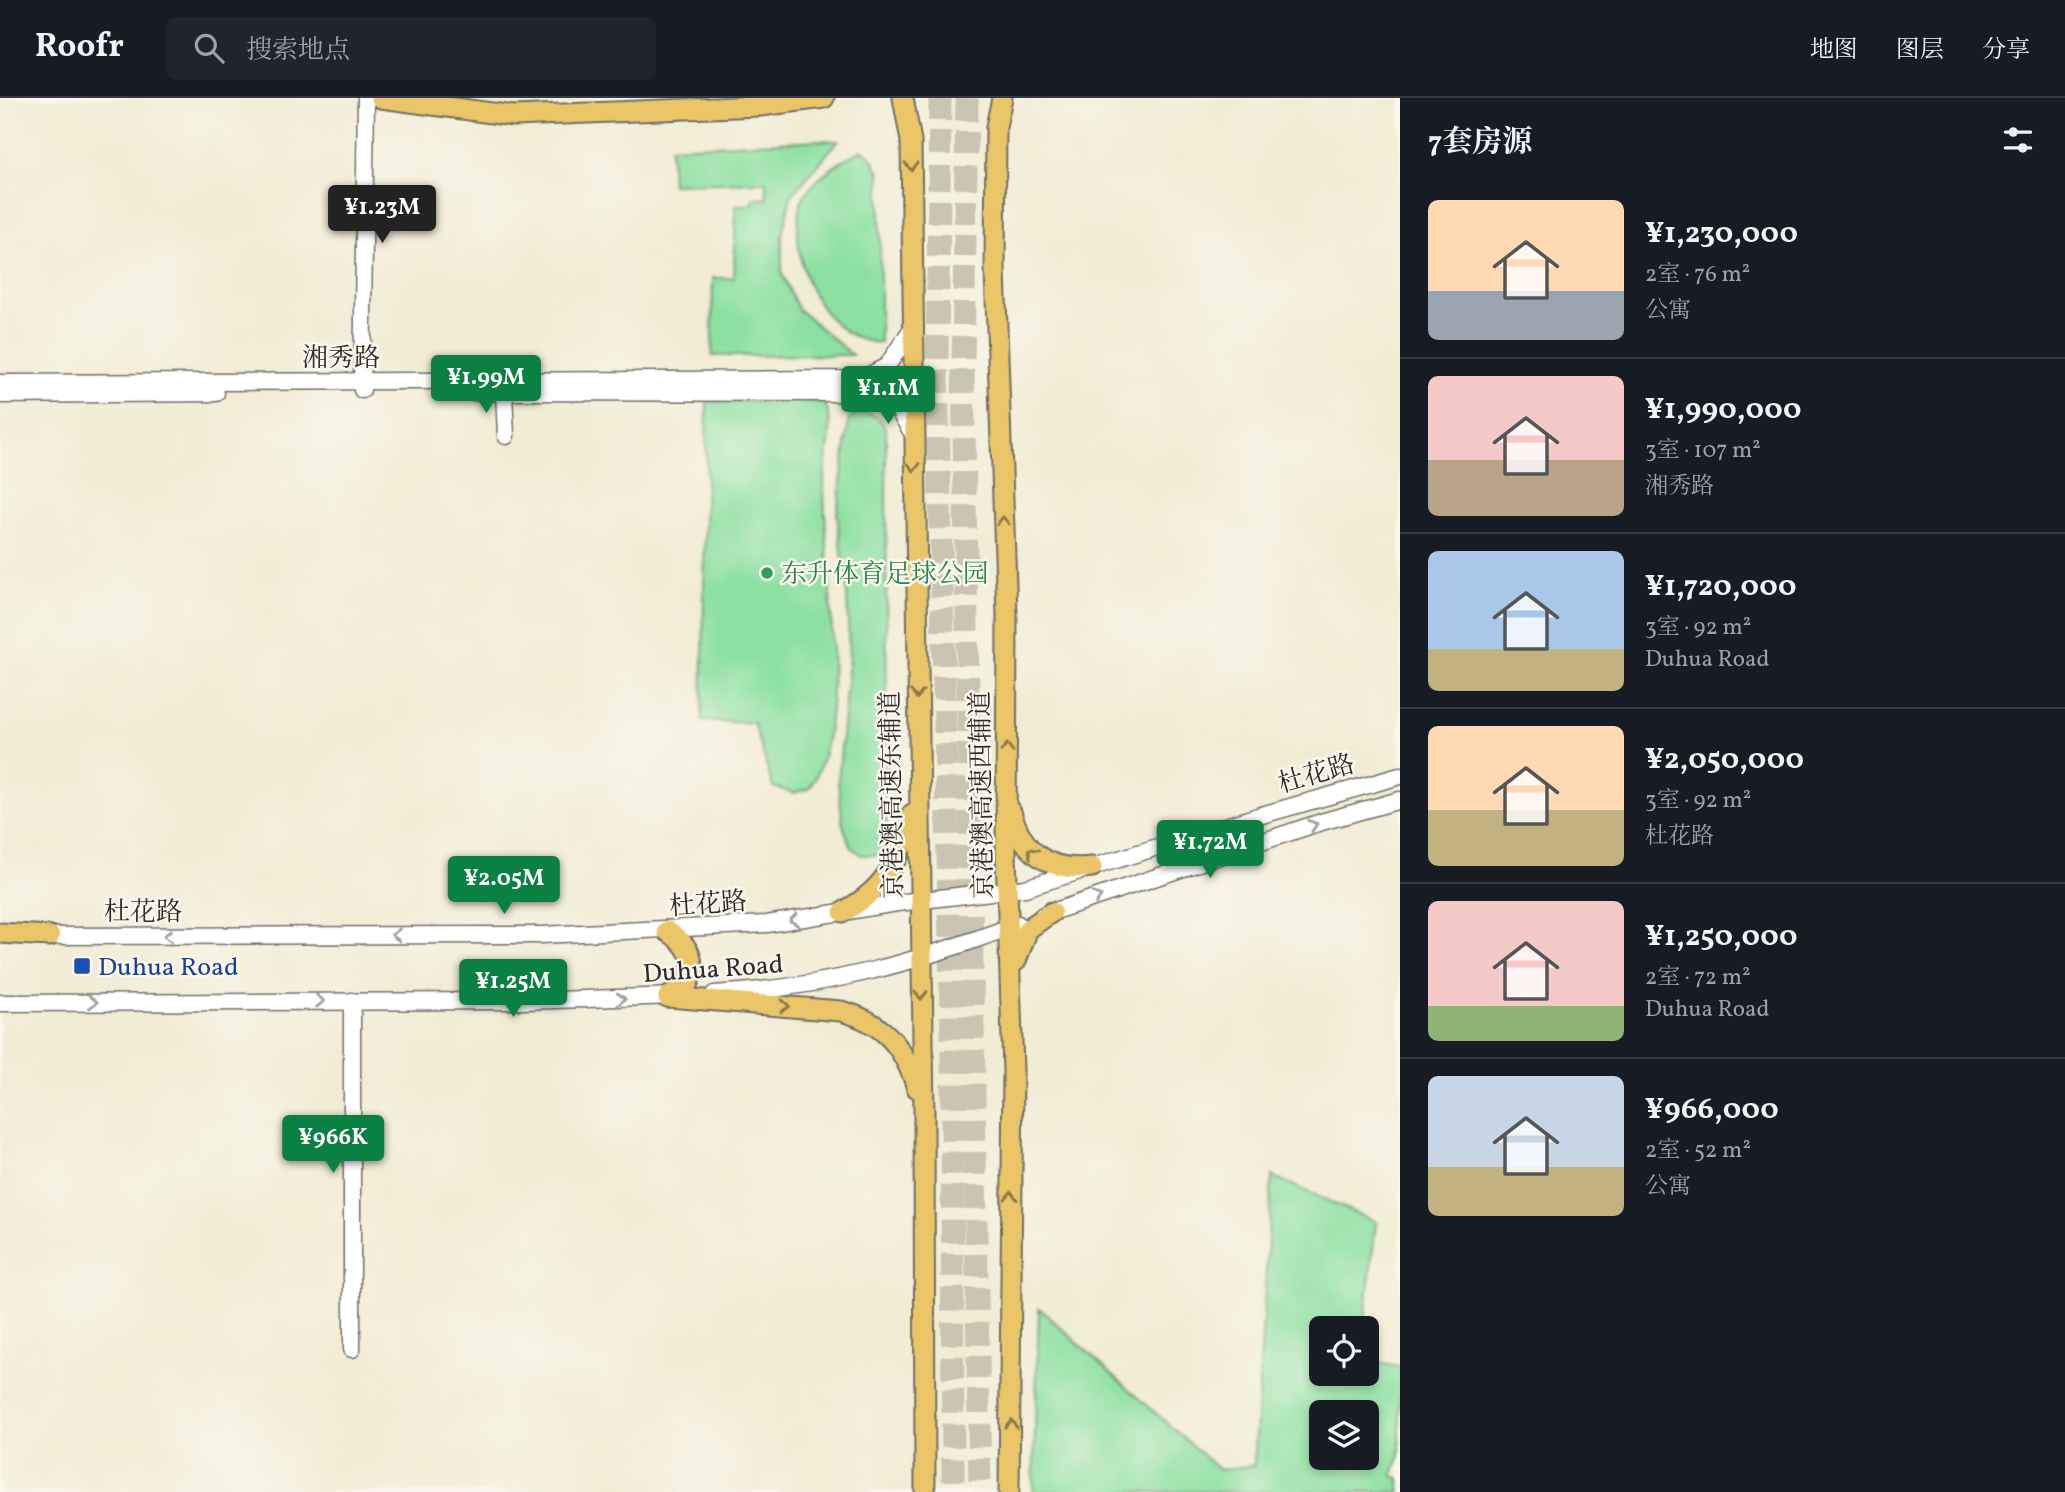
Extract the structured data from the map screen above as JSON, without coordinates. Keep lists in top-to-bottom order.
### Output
{
  "streets": {
    "main road": ["京港澳高速东辅道", "京港澳高速西辅道"],
    "street": ["湘秀路", "杜花路", "Duhua Road"]
  },
  "crossings": [
    ["湘秀路", "京港澳高速东辅道"],
    ["杜花路", "京港澳高速东辅道"],
    ["杜花路", "京港澳高速西辅道"],
    ["京港澳高速东辅道", "Duhua Road"],
    ["京港澳高速西辅道", "Duhua Road"]
  ],
  "one_way": [
    "杜花路",
    "京港澳高速东辅道",
    "京港澳高速西辅道",
    "Duhua Road"
  ],
  "places": {
    "other": ["东升体育足球公园"],
    "transit": ["Duhua Road"]
  },
  "page": {
    "header": "Roofr",
    "search": "搜索地点",
    "nav": ["地图", "图层", "分享"],
    "heading": "7套房源",
    "list": [
      {
        "name": "¥1,230,000",
        "note": "2室 · 76 m² · 公寓"
      },
      {
        "name": "¥1,990,000",
        "note": "3室 · 107 m² · 湘秀路"
      },
      {
        "name": "¥1,720,000",
        "note": "3室 · 92 m² · Duhua Road"
      },
      {
        "name": "¥2,050,000",
        "note": "3室 · 92 m² · 杜花路"
      },
      {
        "name": "¥1,250,000",
        "note": "2室 · 72 m² · Duhua Road"
      },
      {
        "name": "¥966,000",
        "note": "2室 · 52 m² · 公寓"
      }
    ],
    "price": [
      "¥1.23M",
      "¥1.99M",
      "¥1.1M",
      "¥1.72M",
      "¥2.05M",
      "¥1.25M",
      "¥966K"
    ]
  }
}
